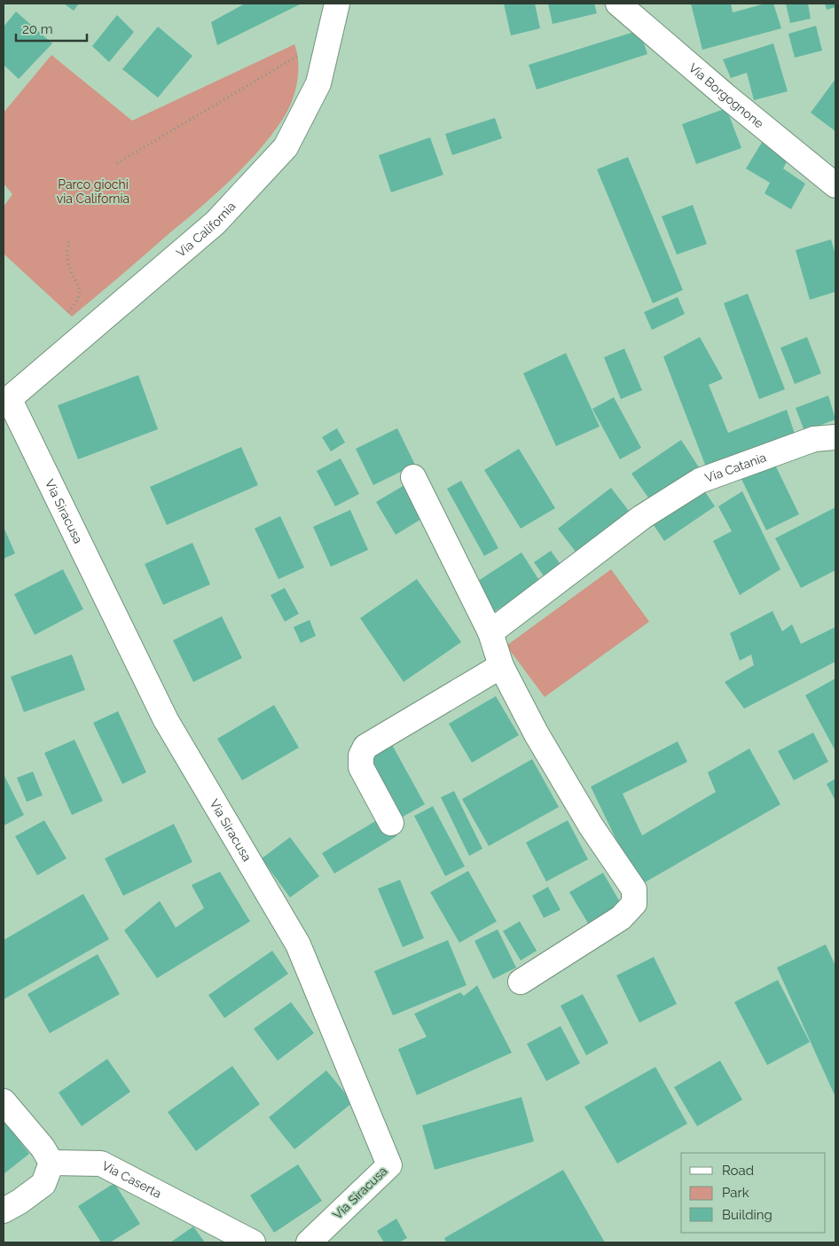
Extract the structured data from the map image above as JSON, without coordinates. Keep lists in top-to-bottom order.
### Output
{
  "streets": {
    "street": [
      "Via Borgognone",
      "Via California",
      "Via Catania",
      "Via Siracusa",
      "Via Caserta"
    ]
  },
  "crossings": [
    ["Via California", "Via Siracusa"]
  ],
  "parks": ["Parco giochi via California"],
  "legend": ["Road", "Park", "Building"],
  "scale_bar": "20 m"
}
